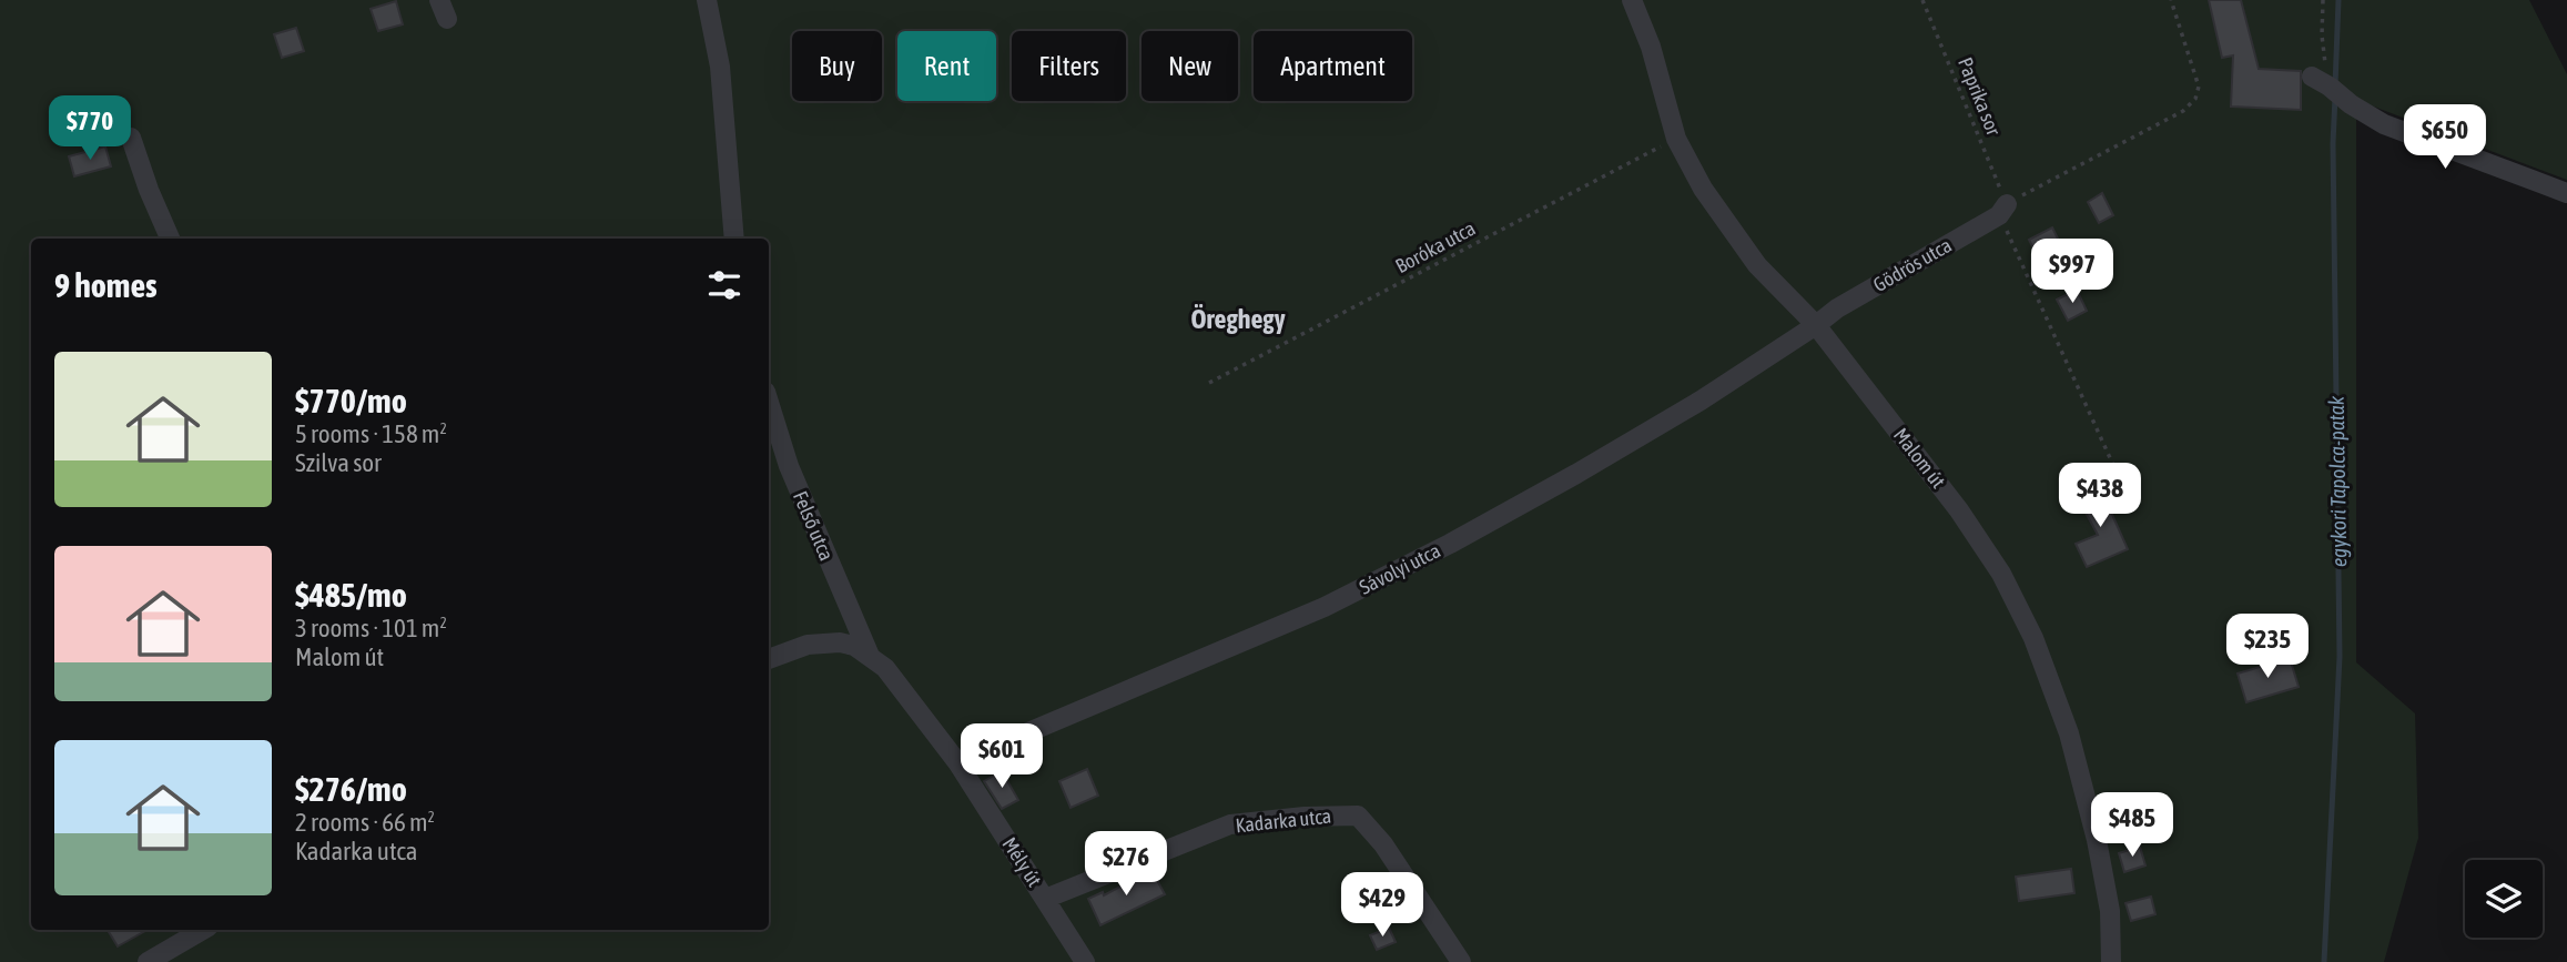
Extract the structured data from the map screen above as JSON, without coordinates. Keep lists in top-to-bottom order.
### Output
{
  "streets": {
    "street": [
      "Gödrös utca",
      "Malom út",
      "Felső utca",
      "Sávolyi utca",
      "Kadarka utca",
      "Mély út"
    ],
    "path": ["Paprika sor", "Boróka utca"]
  },
  "crossings": [
    ["Paprika sor", "Gödrös utca"],
    ["Boróka utca", "Malom út"],
    ["Gödrös utca", "Malom út"],
    ["Gödrös utca", "Sávolyi utca"],
    ["Malom út", "Sávolyi utca"],
    ["Felső utca", "Mély út"],
    ["Sávolyi utca", "Mély út"],
    ["Kadarka utca", "Mély út"]
  ],
  "districts": ["Öreghegy"],
  "water": ["egykori Tapolca-patak"],
  "page": {
    "chip": [
      "Buy",
      "Rent",
      "Filters",
      "New",
      "Apartment"
    ],
    "price": [
      "$770",
      "$650",
      "$997",
      "$438",
      "$235",
      "$601",
      "$485",
      "$276",
      "$429"
    ],
    "heading": "9 homes",
    "list": [
      {
        "name": "$770/mo",
        "note": "5 rooms · 158 m² · Szilva sor"
      },
      {
        "name": "$485/mo",
        "note": "3 rooms · 101 m² · Malom út"
      },
      {
        "name": "$276/mo",
        "note": "2 rooms · 66 m² · Kadarka utca"
      }
    ]
  }
}
